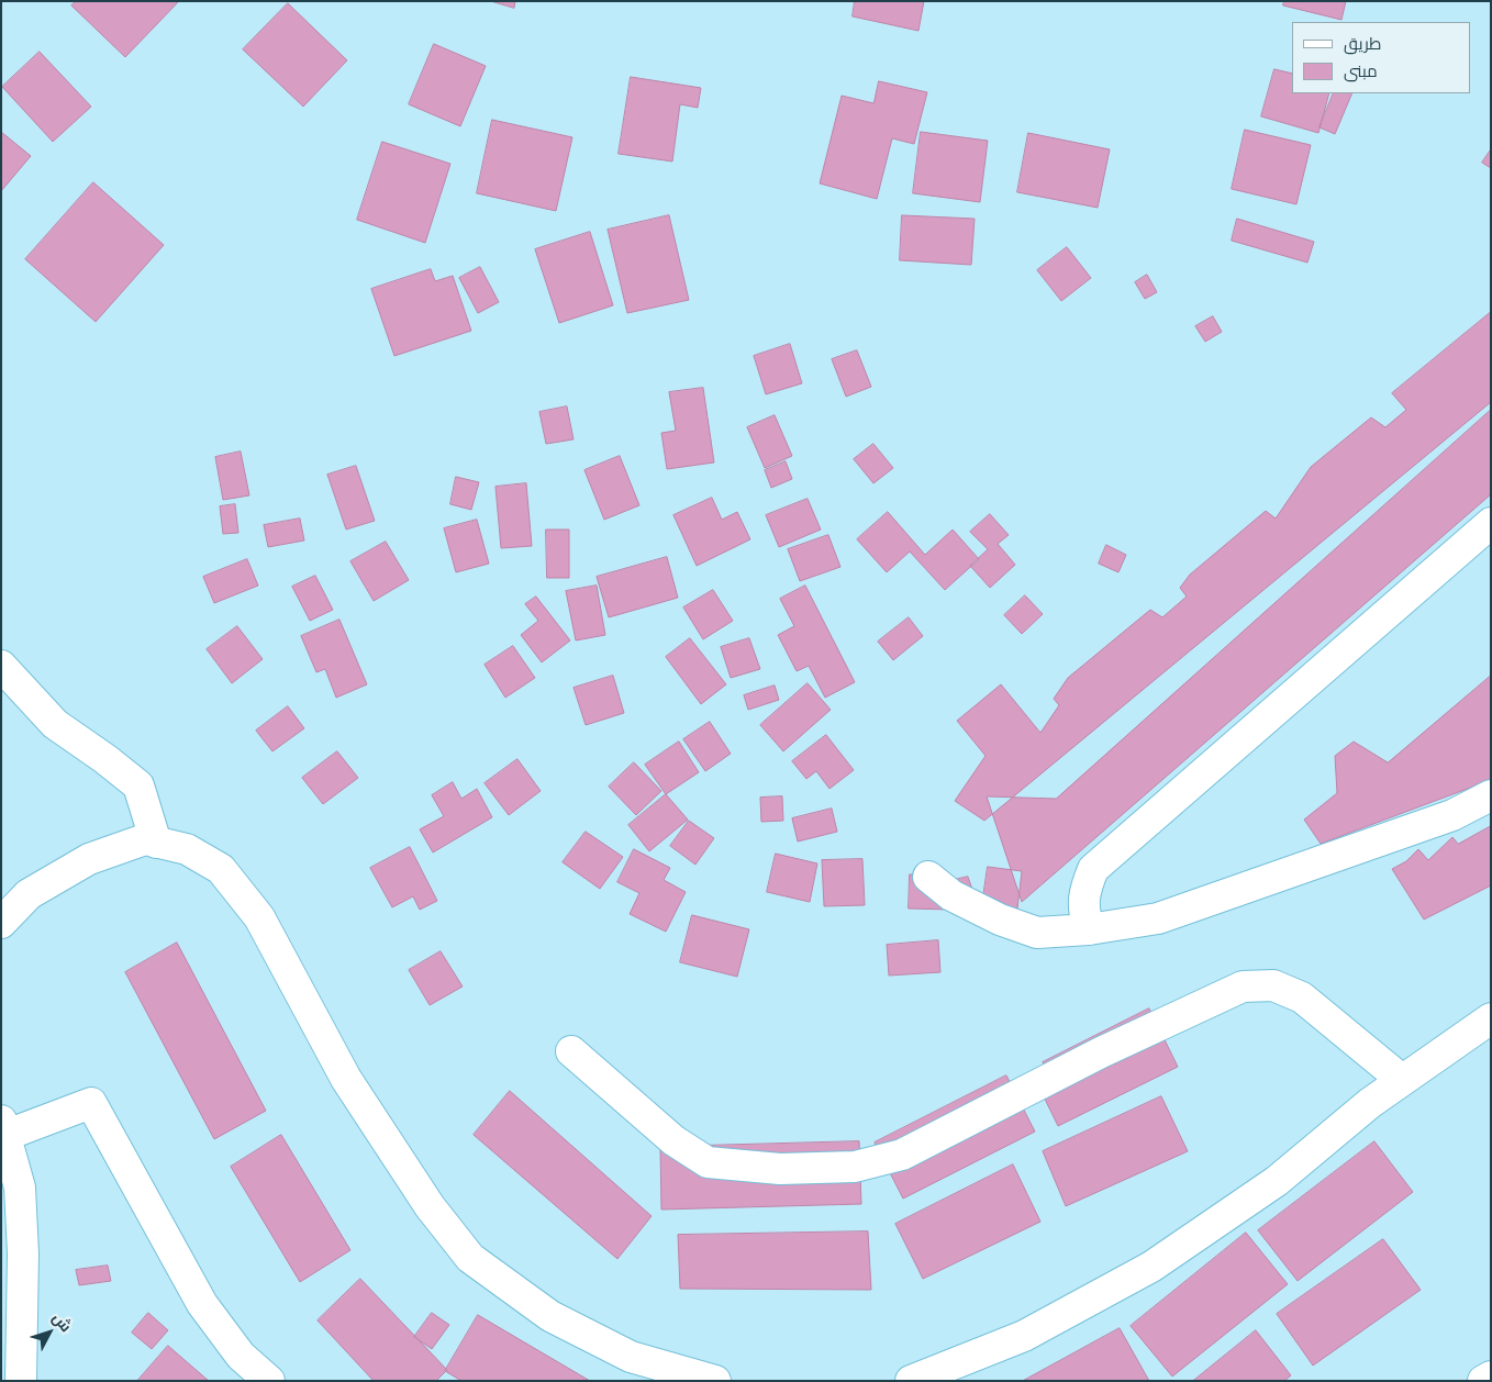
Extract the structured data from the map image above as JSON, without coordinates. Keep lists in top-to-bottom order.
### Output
{
  "legend": ["طريق", "مبنى"],
  "north": "top right"
}
